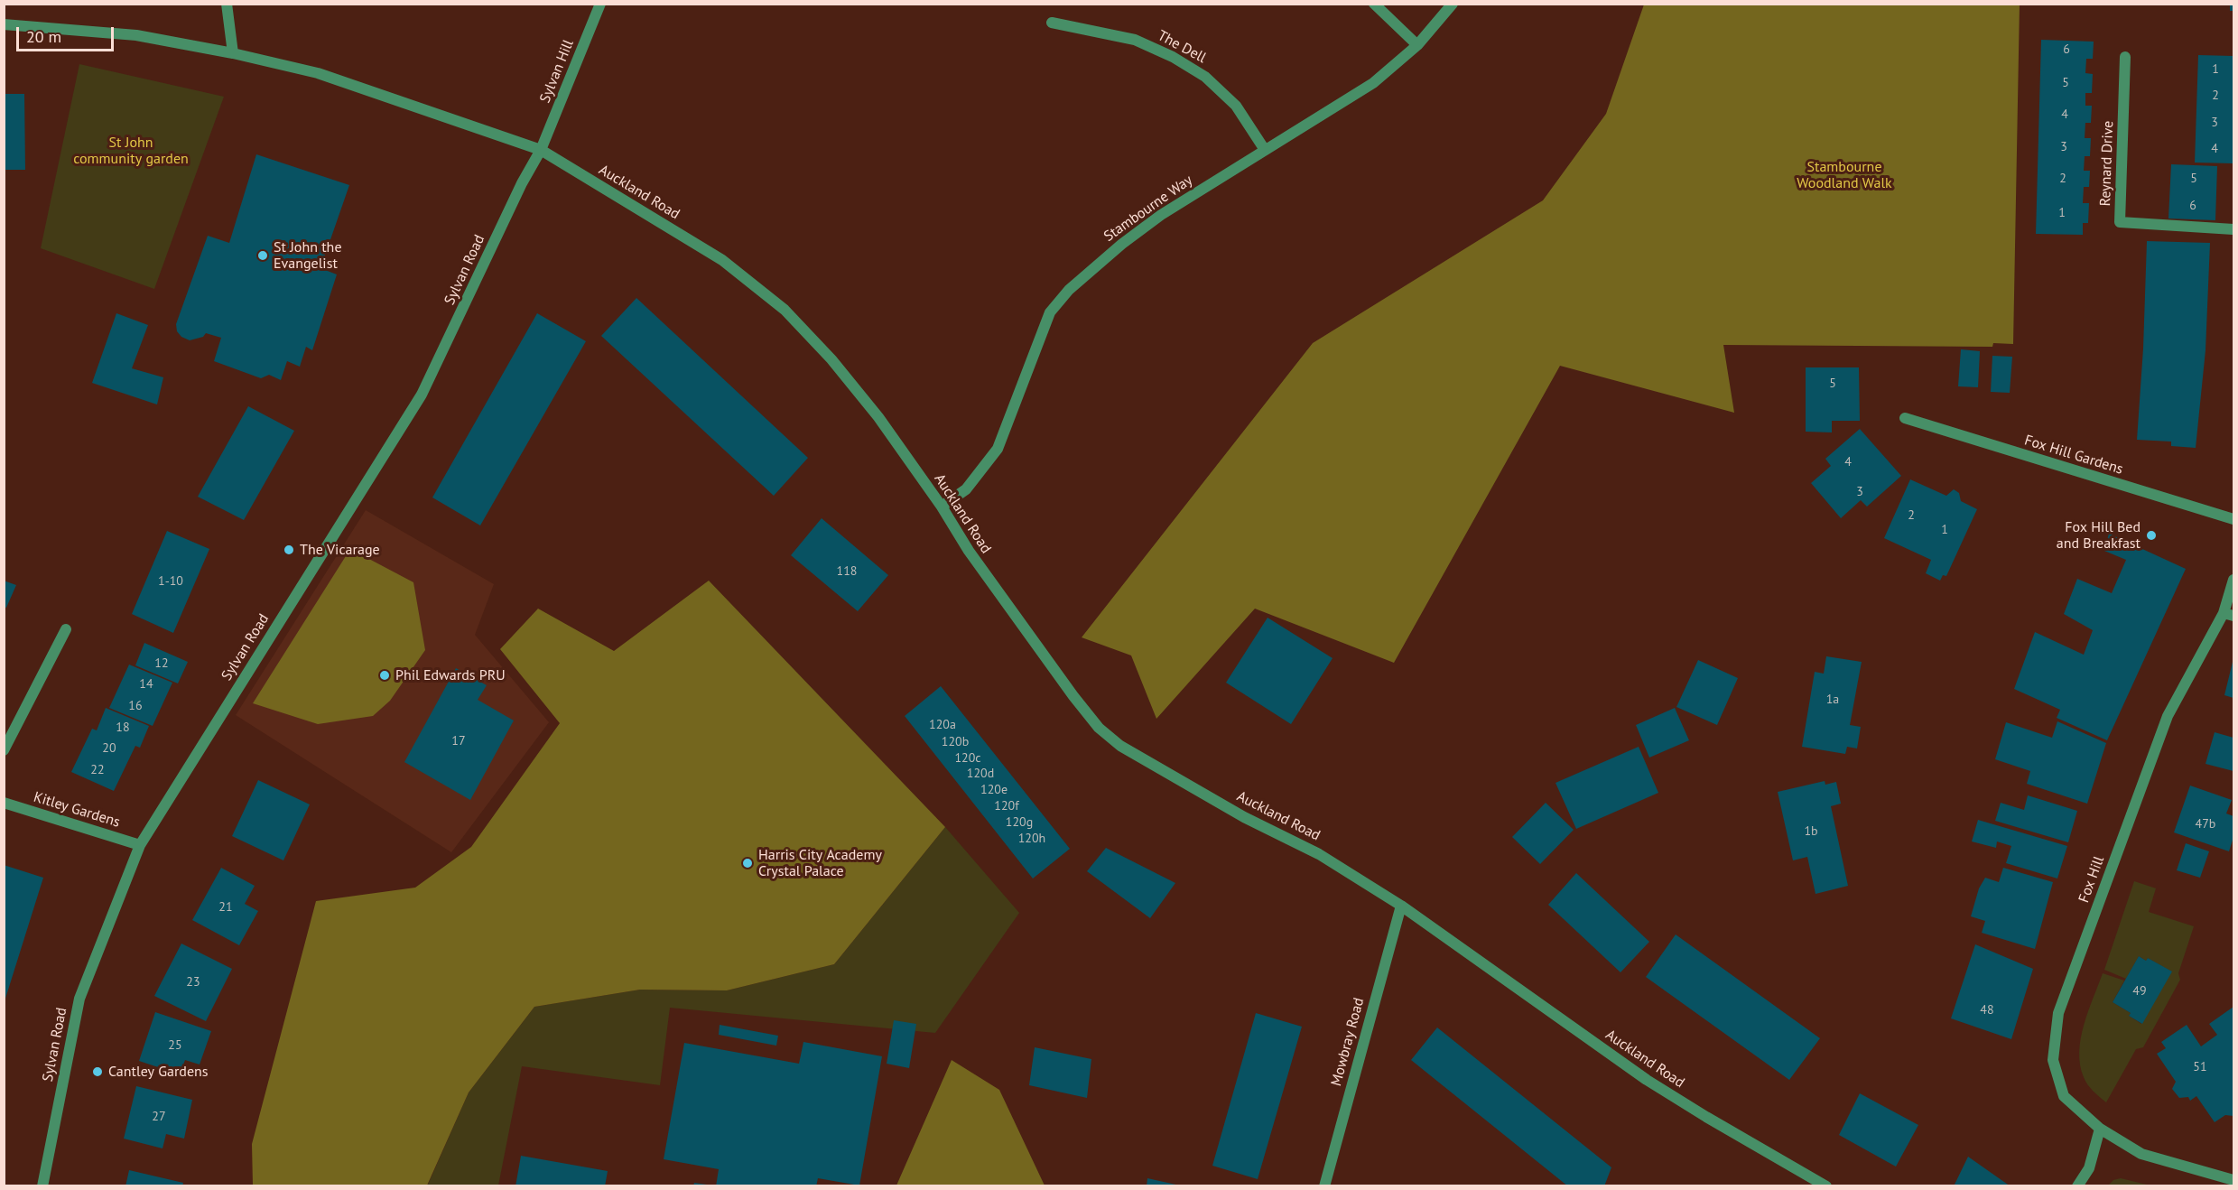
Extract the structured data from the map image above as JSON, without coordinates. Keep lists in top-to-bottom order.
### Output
{
  "streets": {
    "street": [
      "The Dell",
      "Sylvan Hill",
      "Reynard Drive",
      "Auckland Road",
      "Stambourne Way",
      "Sylvan Road",
      "Fox Hill Gardens",
      "Kitley Gardens",
      "Fox Hill",
      "Mowbray Road"
    ]
  },
  "crossings": [
    ["The Dell", "Stambourne Way"],
    ["Sylvan Hill", "Auckland Road"],
    ["Sylvan Hill", "Sylvan Road"],
    ["Auckland Road", "Stambourne Way"],
    ["Auckland Road", "Sylvan Road"],
    ["Auckland Road", "Mowbray Road"],
    ["Sylvan Road", "Kitley Gardens"]
  ],
  "parks": ["St John community garden", "Stambourne Woodland Walk"],
  "places": [
    "St John the Evangelist",
    "Fox Hill Bed and Breakfast",
    "The Vicarage",
    "Phil Edwards PRU",
    "Harris City Academy Crystal Palace",
    "Cantley Gardens"
  ],
  "house_numbers": [
    "6",
    "1",
    "5",
    "2",
    "4",
    "3",
    "3",
    "4",
    "2",
    "5",
    "6",
    "1",
    "5",
    "4",
    "3",
    "2",
    "1",
    "118",
    "1-10",
    "12",
    "14",
    "1a",
    "16",
    "120a",
    "18",
    "17",
    "120b",
    "20",
    "120c",
    "22",
    "120d",
    "120e",
    "120f",
    "120g",
    "47b",
    "1b",
    "120h",
    "21",
    "23",
    "49",
    "48",
    "25",
    "51",
    "27"
  ],
  "scale_bar": "20 m"
}
